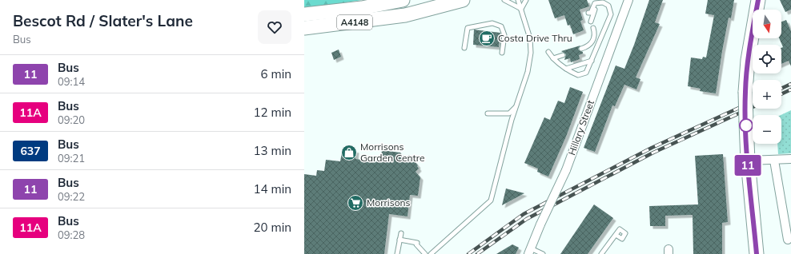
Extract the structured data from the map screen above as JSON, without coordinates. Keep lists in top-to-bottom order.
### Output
{
  "streets": {
    "highway": ["A4148"],
    "street": ["Hillary Street"]
  },
  "places": {
    "cafe": ["Costa Drive Thru"],
    "shop": ["Morrisons Garden Centre"],
    "supermarket": ["Morrisons"]
  },
  "lines": ["bus line 11"],
  "north": "bottom",
  "page": {
    "heading": ["Bescot Rd / Slater's Lane", "Bus"],
    "on_map": "11",
    "map_buttons": ["+", "−"],
    "list": [
      {
        "mark": "11",
        "name": "Bus",
        "note": "09:14",
        "value": "6 min"
      },
      {
        "mark": "11A",
        "name": "Bus",
        "note": "09:20",
        "value": "12 min"
      },
      {
        "mark": "637",
        "name": "Bus",
        "note": "09:21",
        "value": "13 min"
      },
      {
        "mark": "11",
        "name": "Bus",
        "note": "09:22",
        "value": "14 min"
      },
      {
        "mark": "11A",
        "name": "Bus",
        "note": "09:28",
        "value": "20 min"
      }
    ]
  }
}
